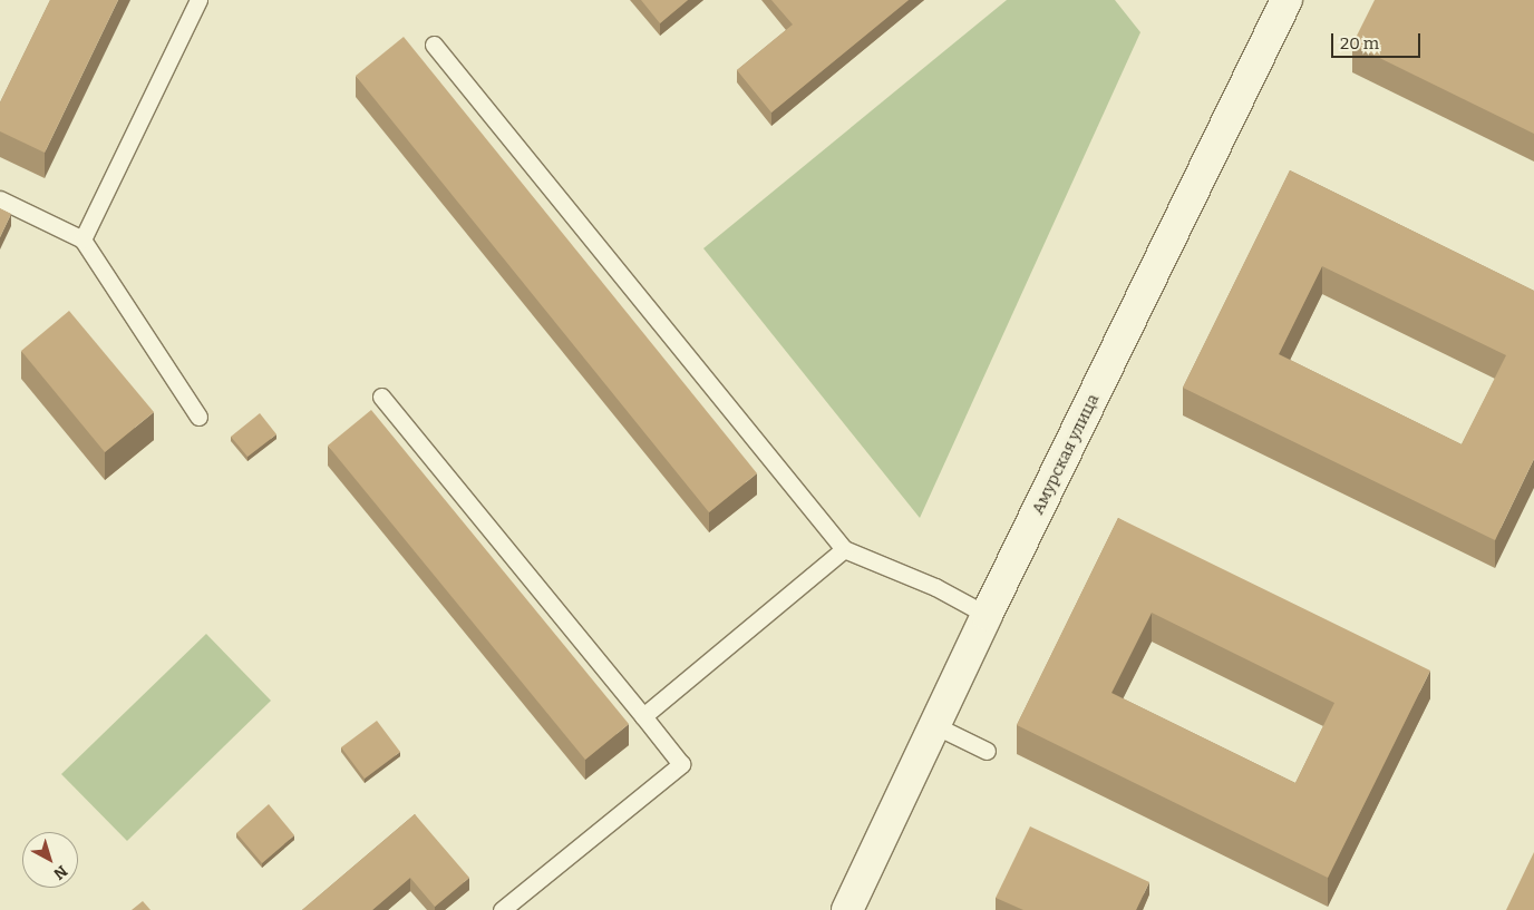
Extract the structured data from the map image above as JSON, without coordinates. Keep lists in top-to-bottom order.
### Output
{
  "streets": {
    "street": ["Амурская улица"]
  },
  "scale_bar": "20 m",
  "north": "bottom right"
}
